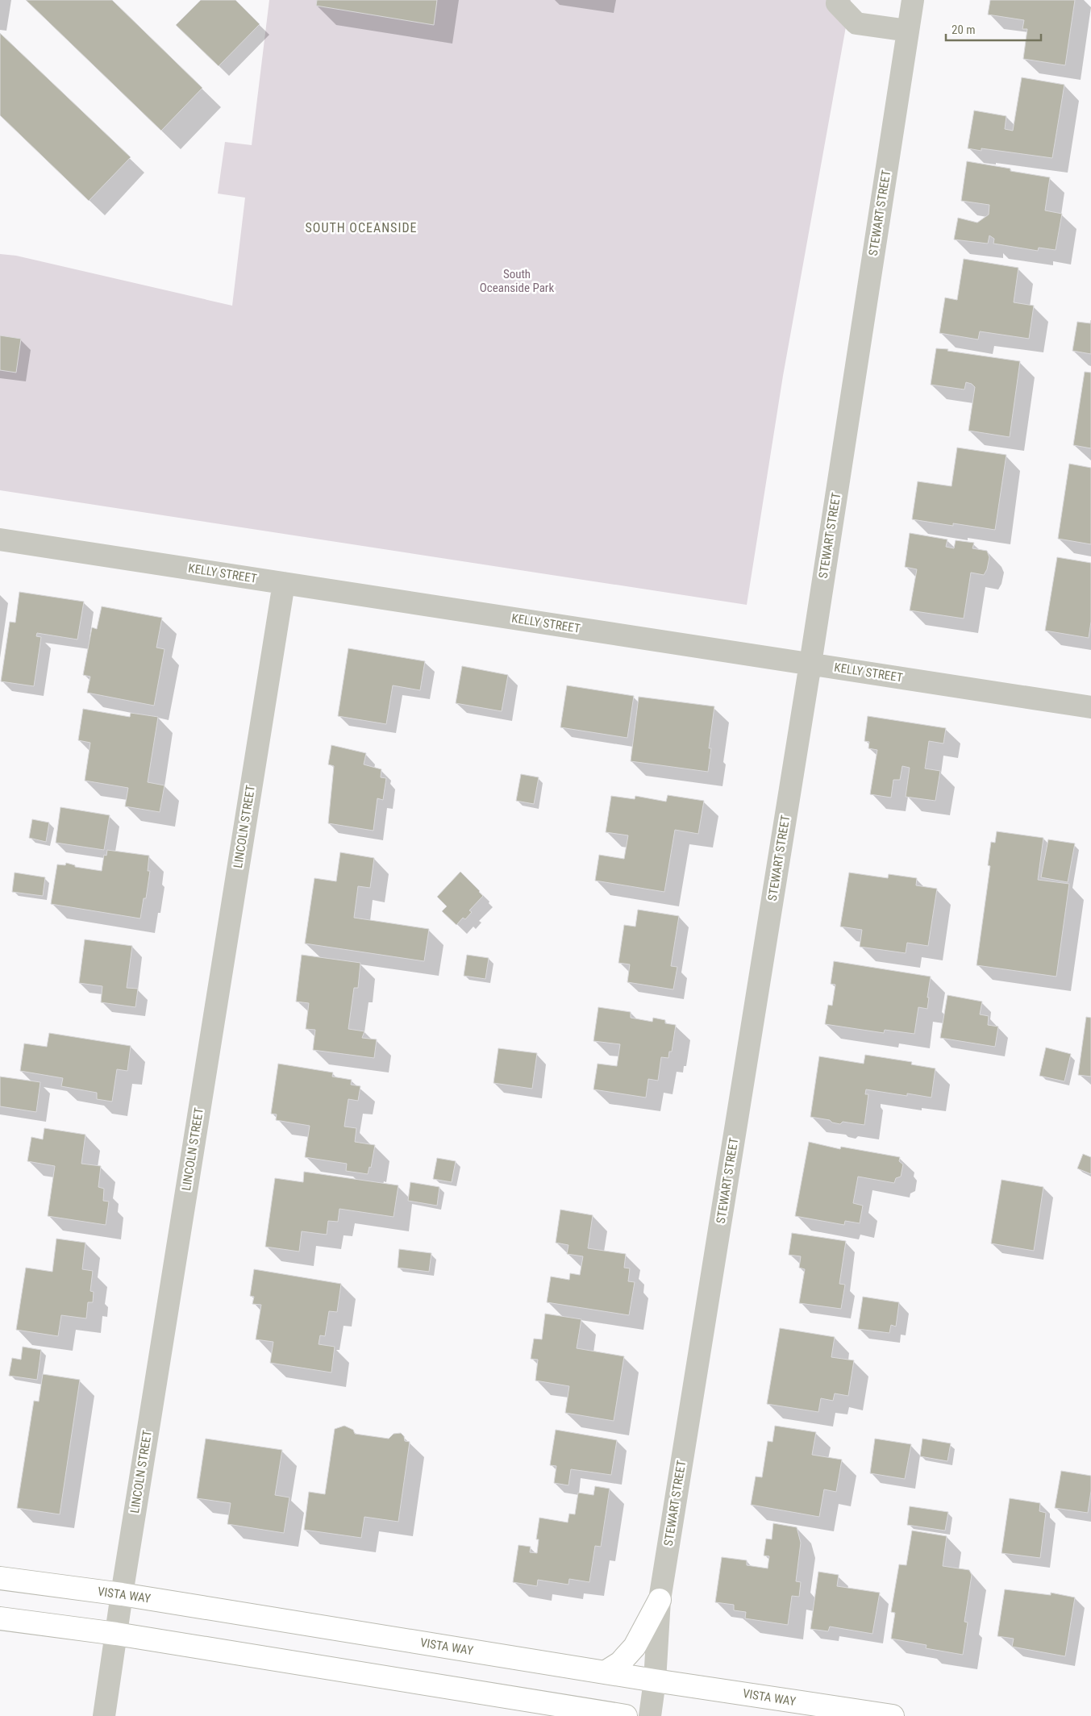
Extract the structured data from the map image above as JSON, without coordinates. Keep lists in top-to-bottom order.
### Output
{
  "streets": {
    "main road": ["VISTA WAY"],
    "street": ["STEWART STREET", "KELLY STREET", "LINCOLN STREET"]
  },
  "crossings": [
    ["STEWART STREET", "KELLY STREET"],
    ["STEWART STREET", "VISTA WAY"],
    ["KELLY STREET", "LINCOLN STREET"],
    ["LINCOLN STREET", "VISTA WAY"]
  ],
  "districts": ["SOUTH OCEANSIDE"],
  "parks": ["South Oceanside Park"],
  "scale_bar": "20 m"
}
